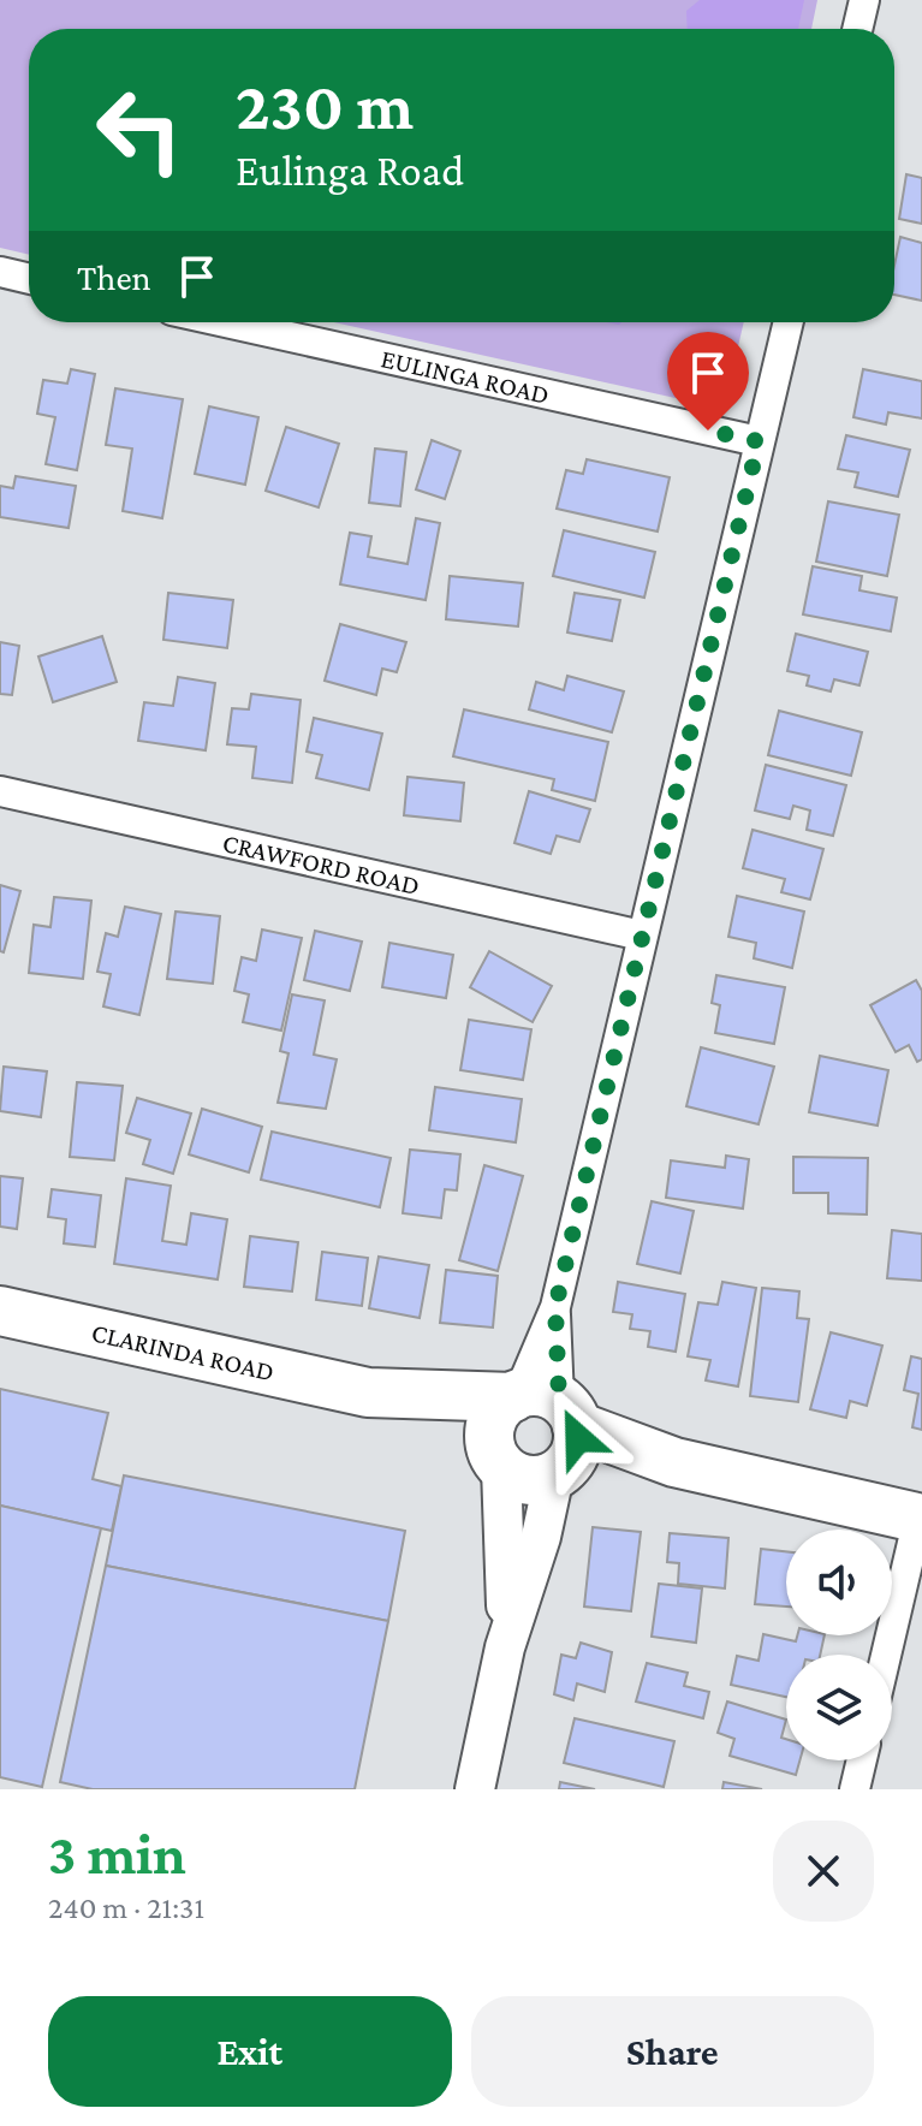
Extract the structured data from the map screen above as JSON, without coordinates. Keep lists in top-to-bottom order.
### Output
{
  "streets": {
    "main road": ["CLARINDA ROAD"],
    "street": ["EULINGA ROAD", "CRAWFORD ROAD"]
  },
  "page": {
    "turn": ["230 m", "Eulinga Road"],
    "then": "Then",
    "heading": ["3 min", "240 m · 21:31"],
    "buttons": ["Exit", "Share"]
  }
}
